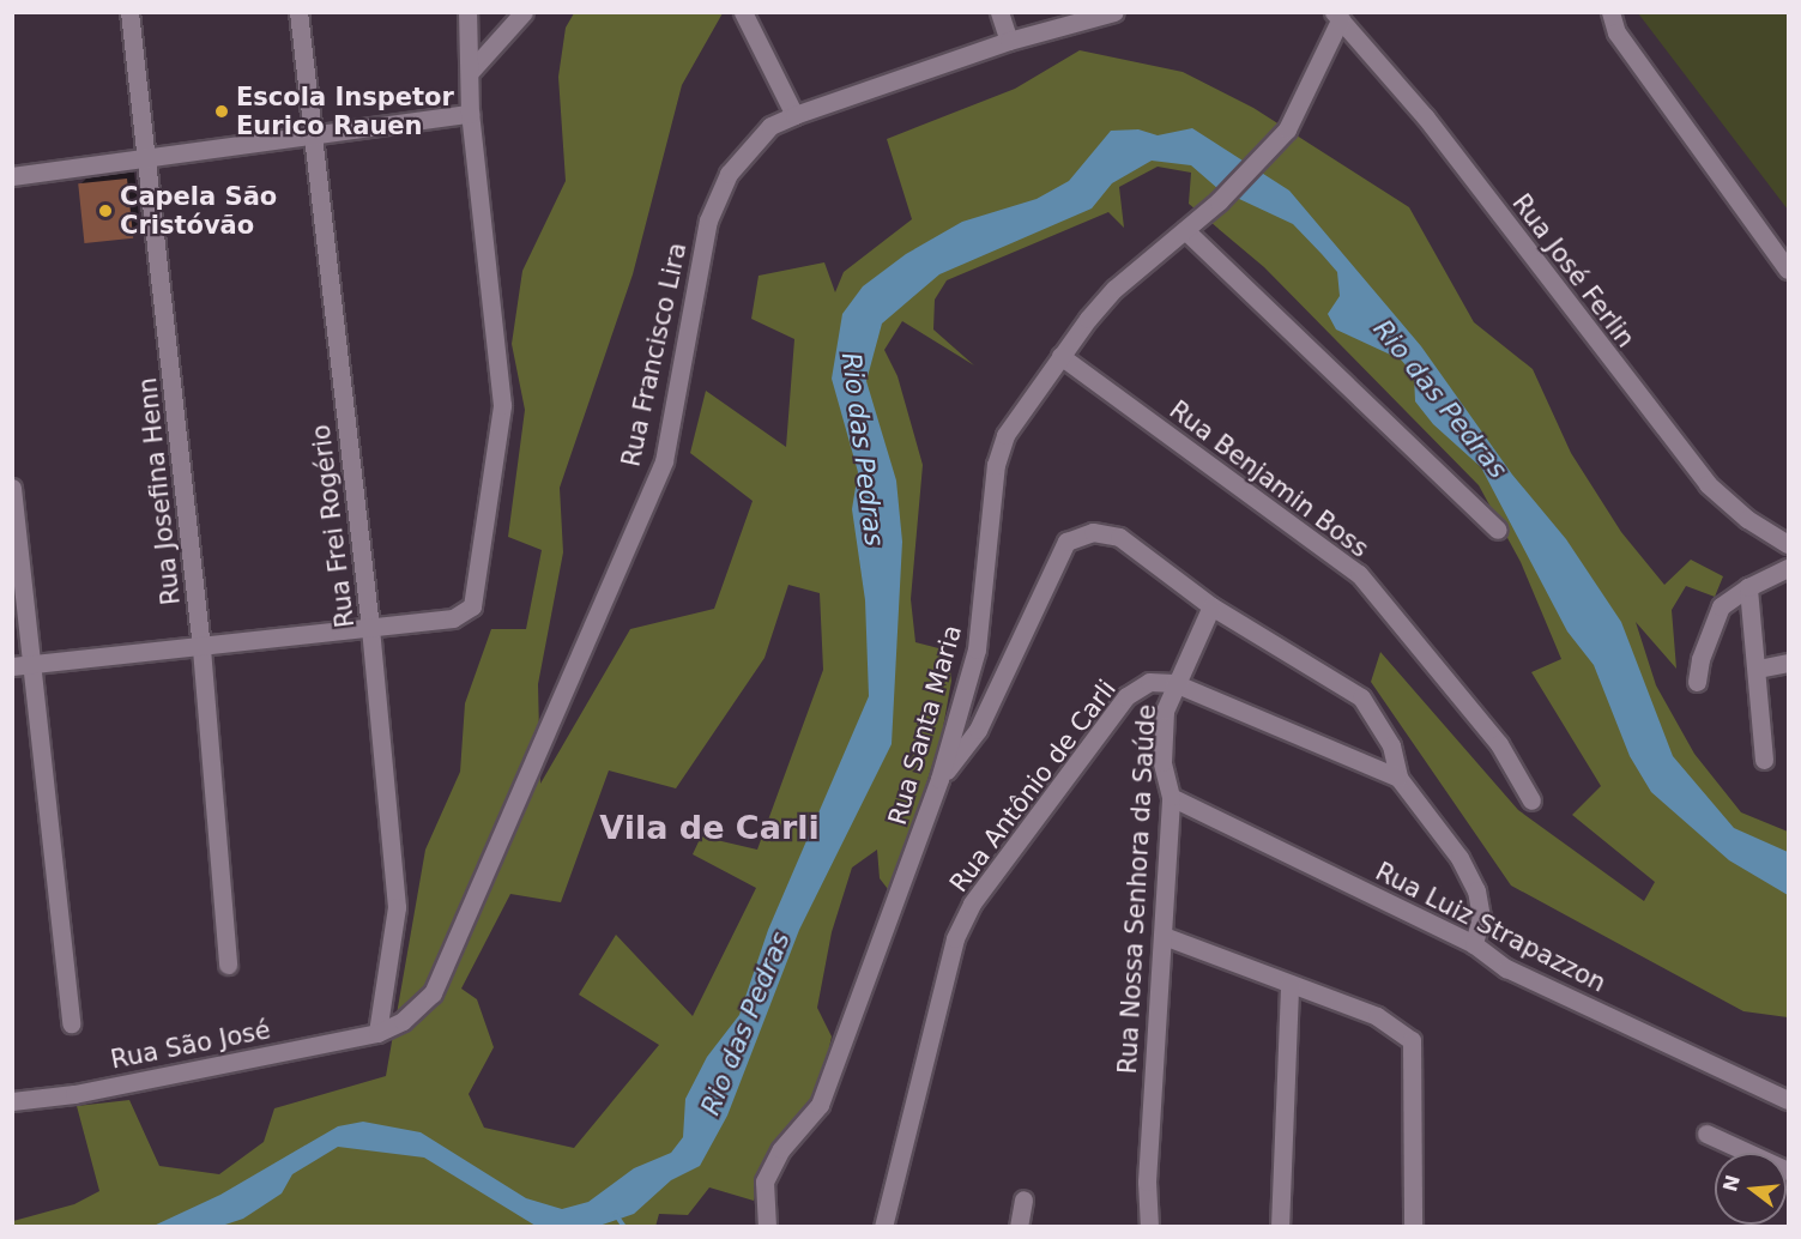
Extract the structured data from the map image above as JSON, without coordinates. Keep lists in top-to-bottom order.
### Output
{
  "streets": {
    "street": [
      "Rua José Ferlin",
      "Rua Francisco Lira",
      "Rua Benjamin Boss",
      "Rua Josefina Henn",
      "Rua Frei Rogério",
      "Rua Santa Maria",
      "Rua Antônio de Carli",
      "Rua Nossa Senhora da Saúde",
      "Rua Luiz Strapazzon",
      "Rua São José"
    ]
  },
  "crossings": [
    ["Rua José Ferlin", "Rua Santa Maria"],
    ["Rua Francisco Lira", "Rua Frei Rogério"],
    ["Rua Francisco Lira", "Rua São José"],
    ["Rua Benjamin Boss", "Rua Santa Maria"],
    ["Rua Frei Rogério", "Rua São José"],
    ["Rua Antônio de Carli", "Rua Nossa Senhora da Saúde"],
    ["Rua Nossa Senhora da Saúde", "Rua Luiz Strapazzon"]
  ],
  "districts": ["Vila de Carli"],
  "water": ["Rio das Pedras"],
  "places": ["Escola Inspetor Eurico Rauen", "Capela São Cristóvão"],
  "north": "left"
}
